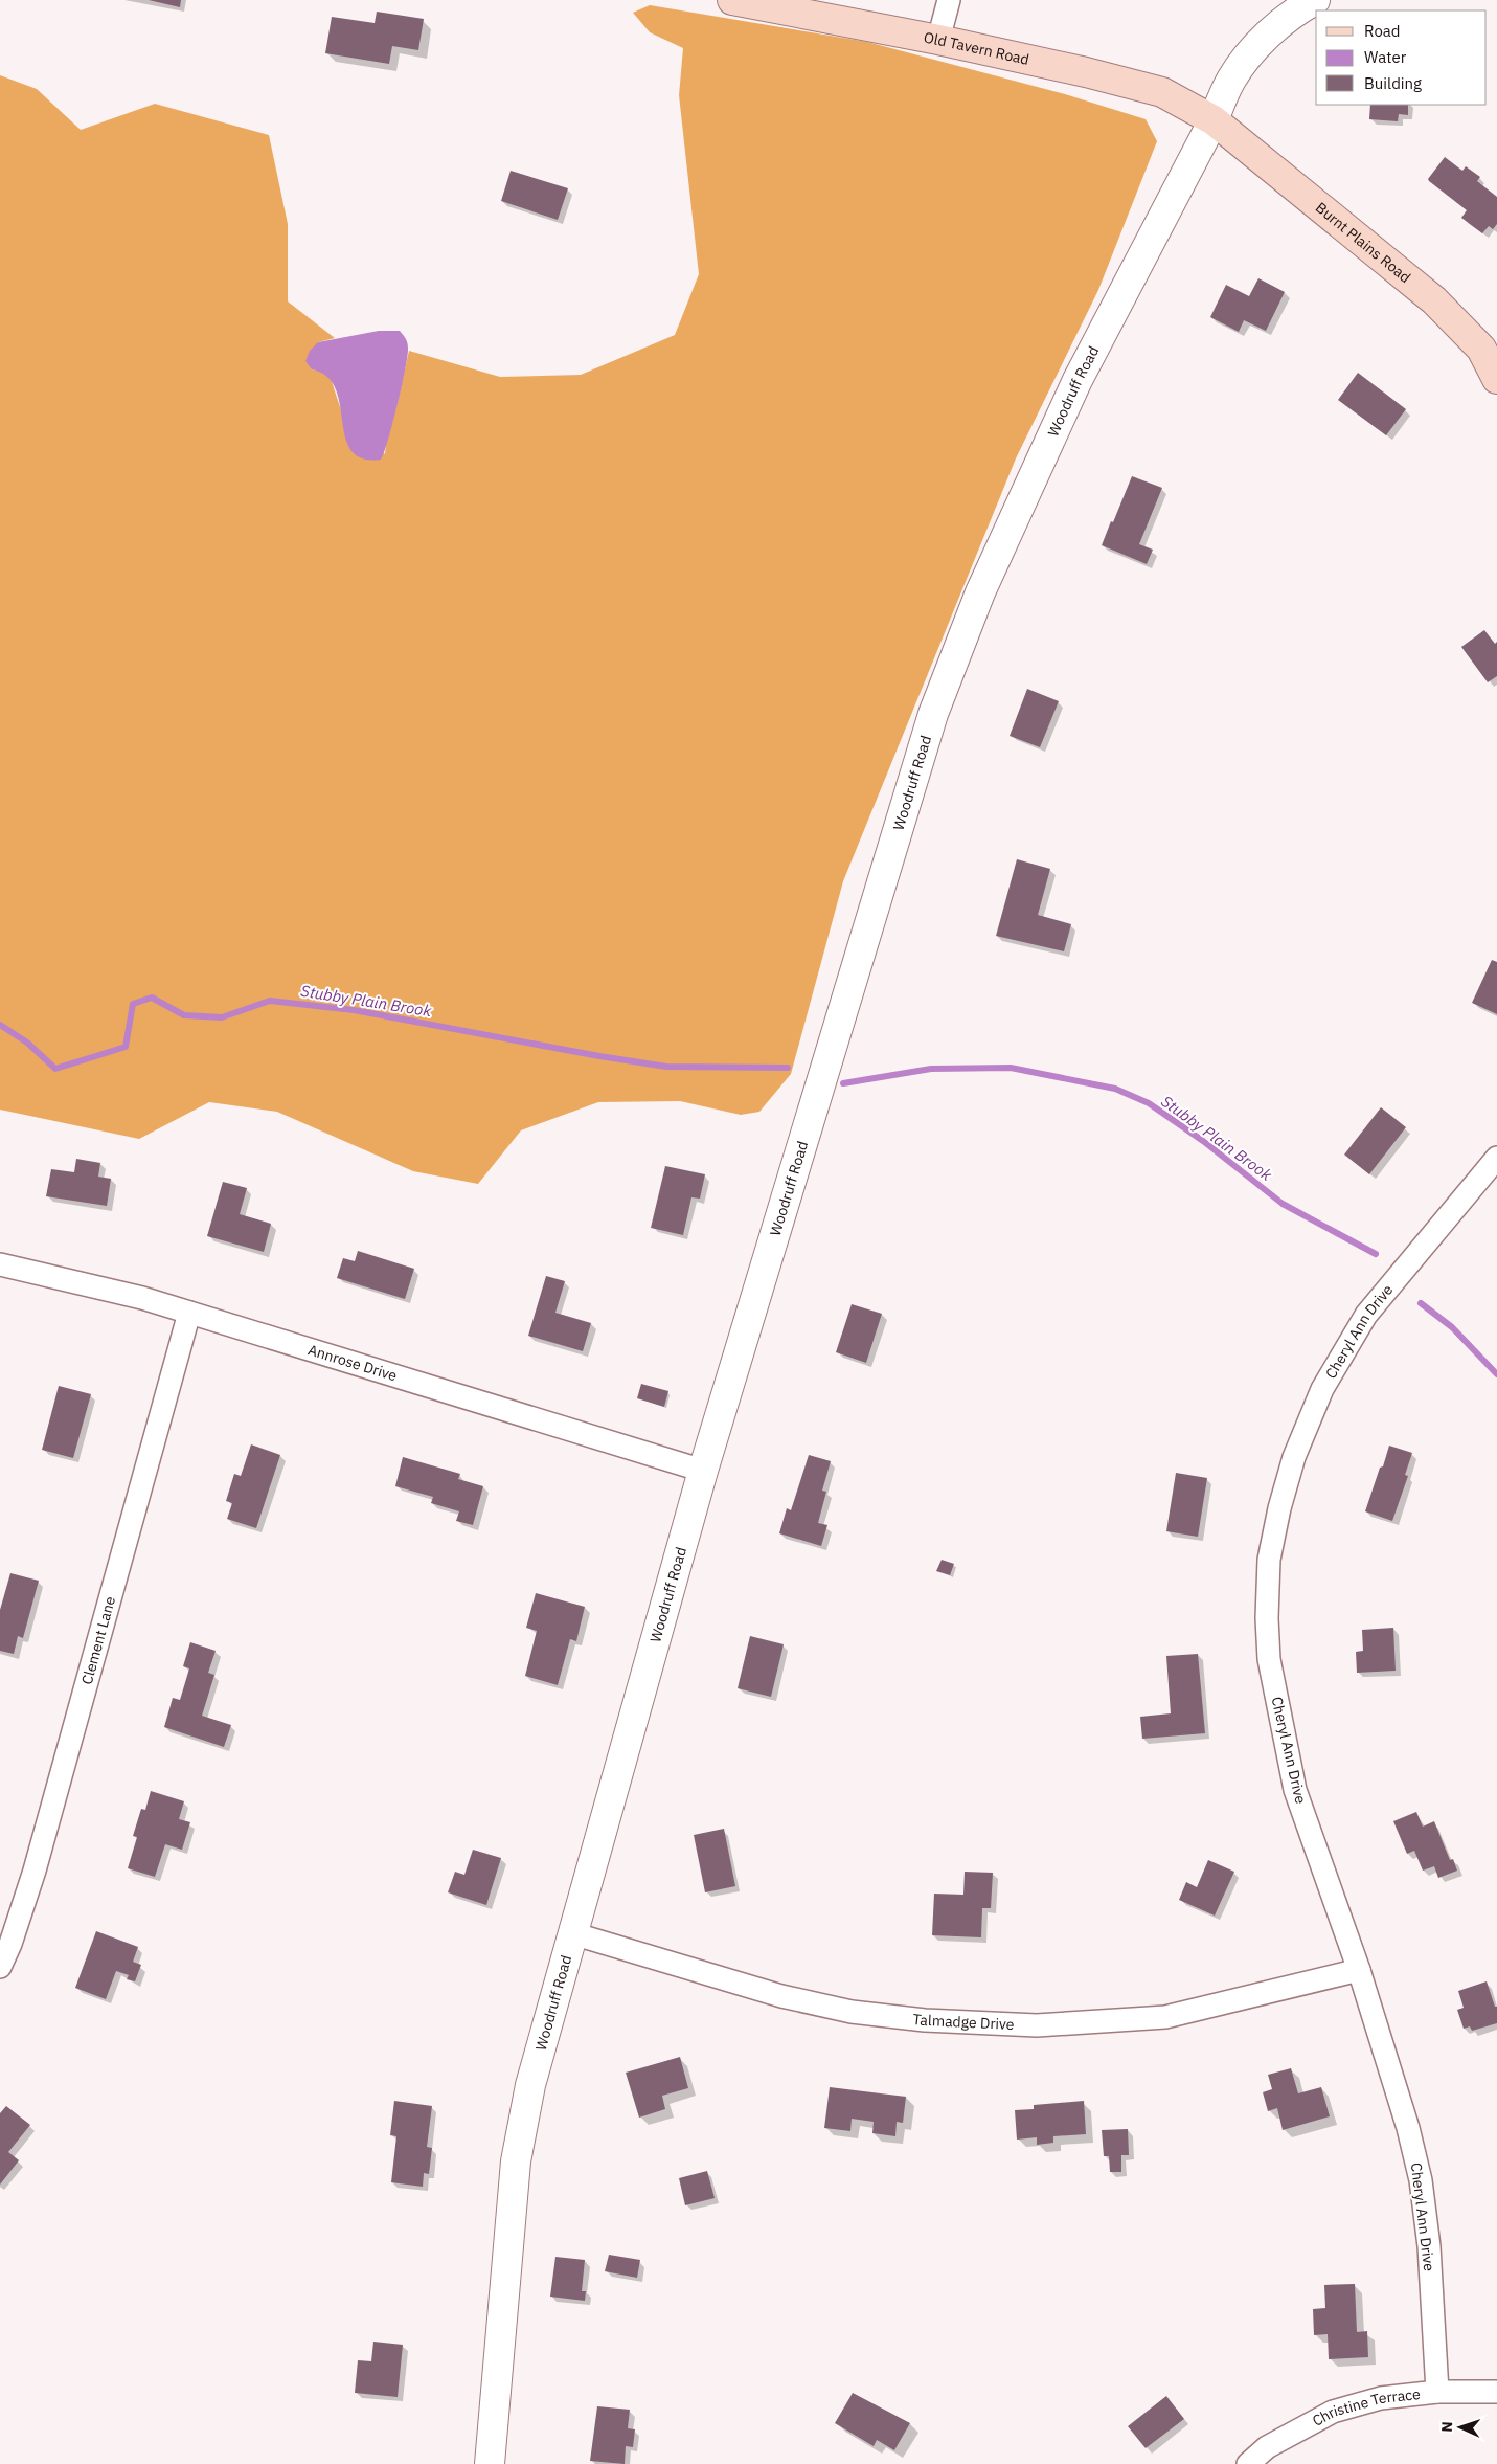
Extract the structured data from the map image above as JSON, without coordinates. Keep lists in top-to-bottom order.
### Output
{
  "streets": {
    "main road": ["Old Tavern Road", "Burnt Plains Road"],
    "street": [
      "Woodruff Road",
      "Cheryl Ann Drive",
      "Annrose Drive",
      "Clement Lane",
      "Talmadge Drive",
      "Christine Terrace"
    ]
  },
  "crossings": [
    ["Old Tavern Road", "Burnt Plains Road"],
    ["Old Tavern Road", "Woodruff Road"],
    ["Burnt Plains Road", "Woodruff Road"],
    ["Woodruff Road", "Annrose Drive"],
    ["Woodruff Road", "Talmadge Drive"],
    ["Cheryl Ann Drive", "Talmadge Drive"],
    ["Cheryl Ann Drive", "Christine Terrace"],
    ["Annrose Drive", "Clement Lane"]
  ],
  "water": ["Stubby Plain Brook"],
  "legend": ["Road", "Water", "Building"],
  "north": "left"
}
